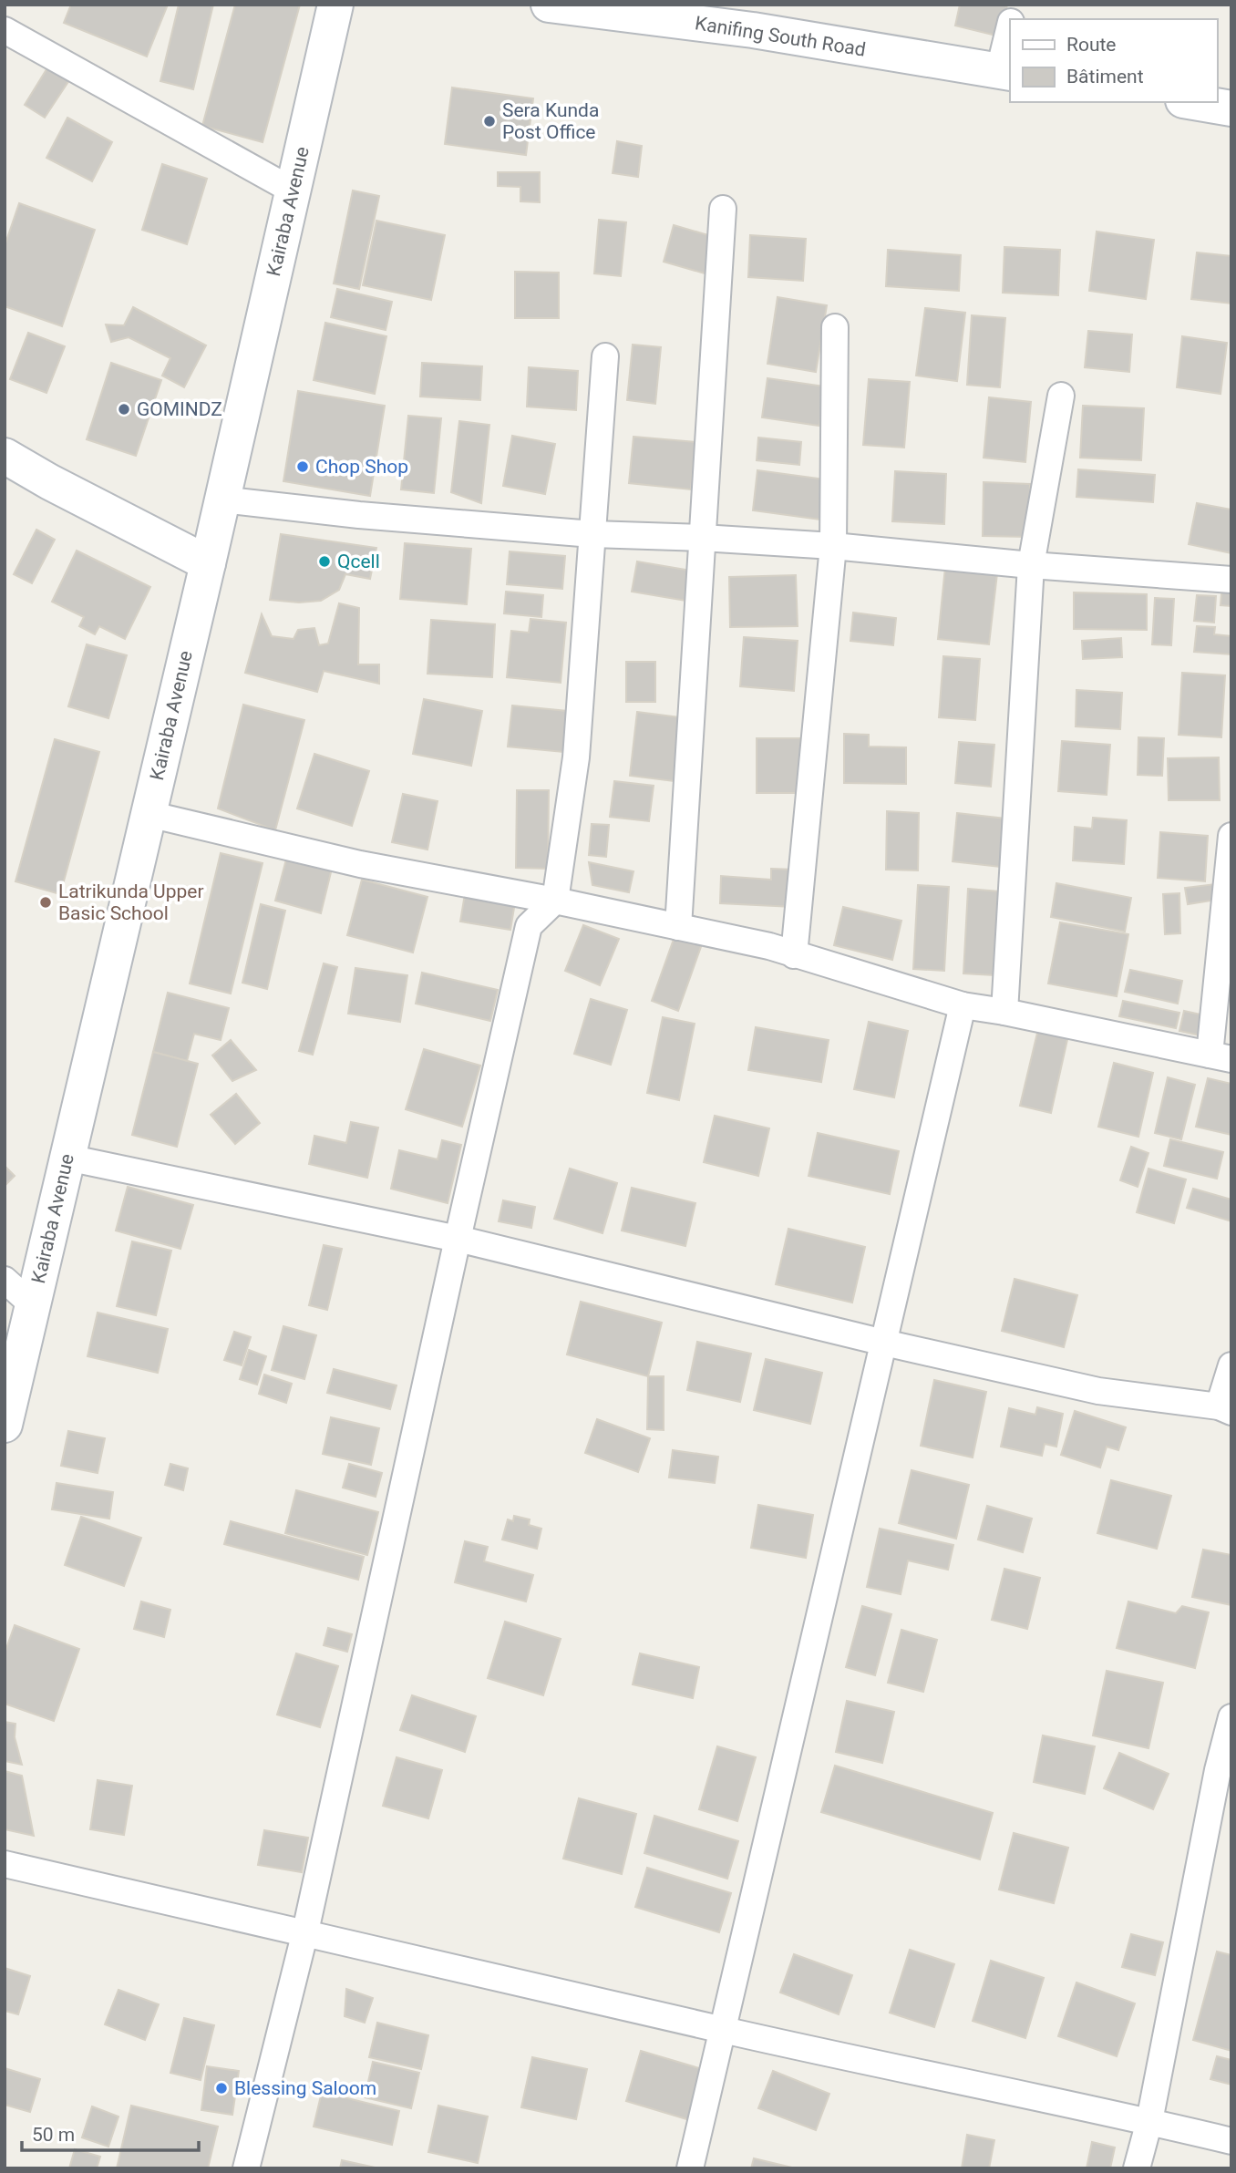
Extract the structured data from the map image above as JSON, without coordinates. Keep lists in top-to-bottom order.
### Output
{
  "streets": {
    "street": ["Kanifing South Road", "Kairaba Avenue"]
  },
  "places": [
    "Sera Kunda Post Office",
    "GOMINDZ",
    "Chop Shop",
    "Qcell",
    "Latrikunda Upper Basic School",
    "Blessing Saloom"
  ],
  "legend": ["Route", "Bâtiment"],
  "scale_bar": "50 m"
}
